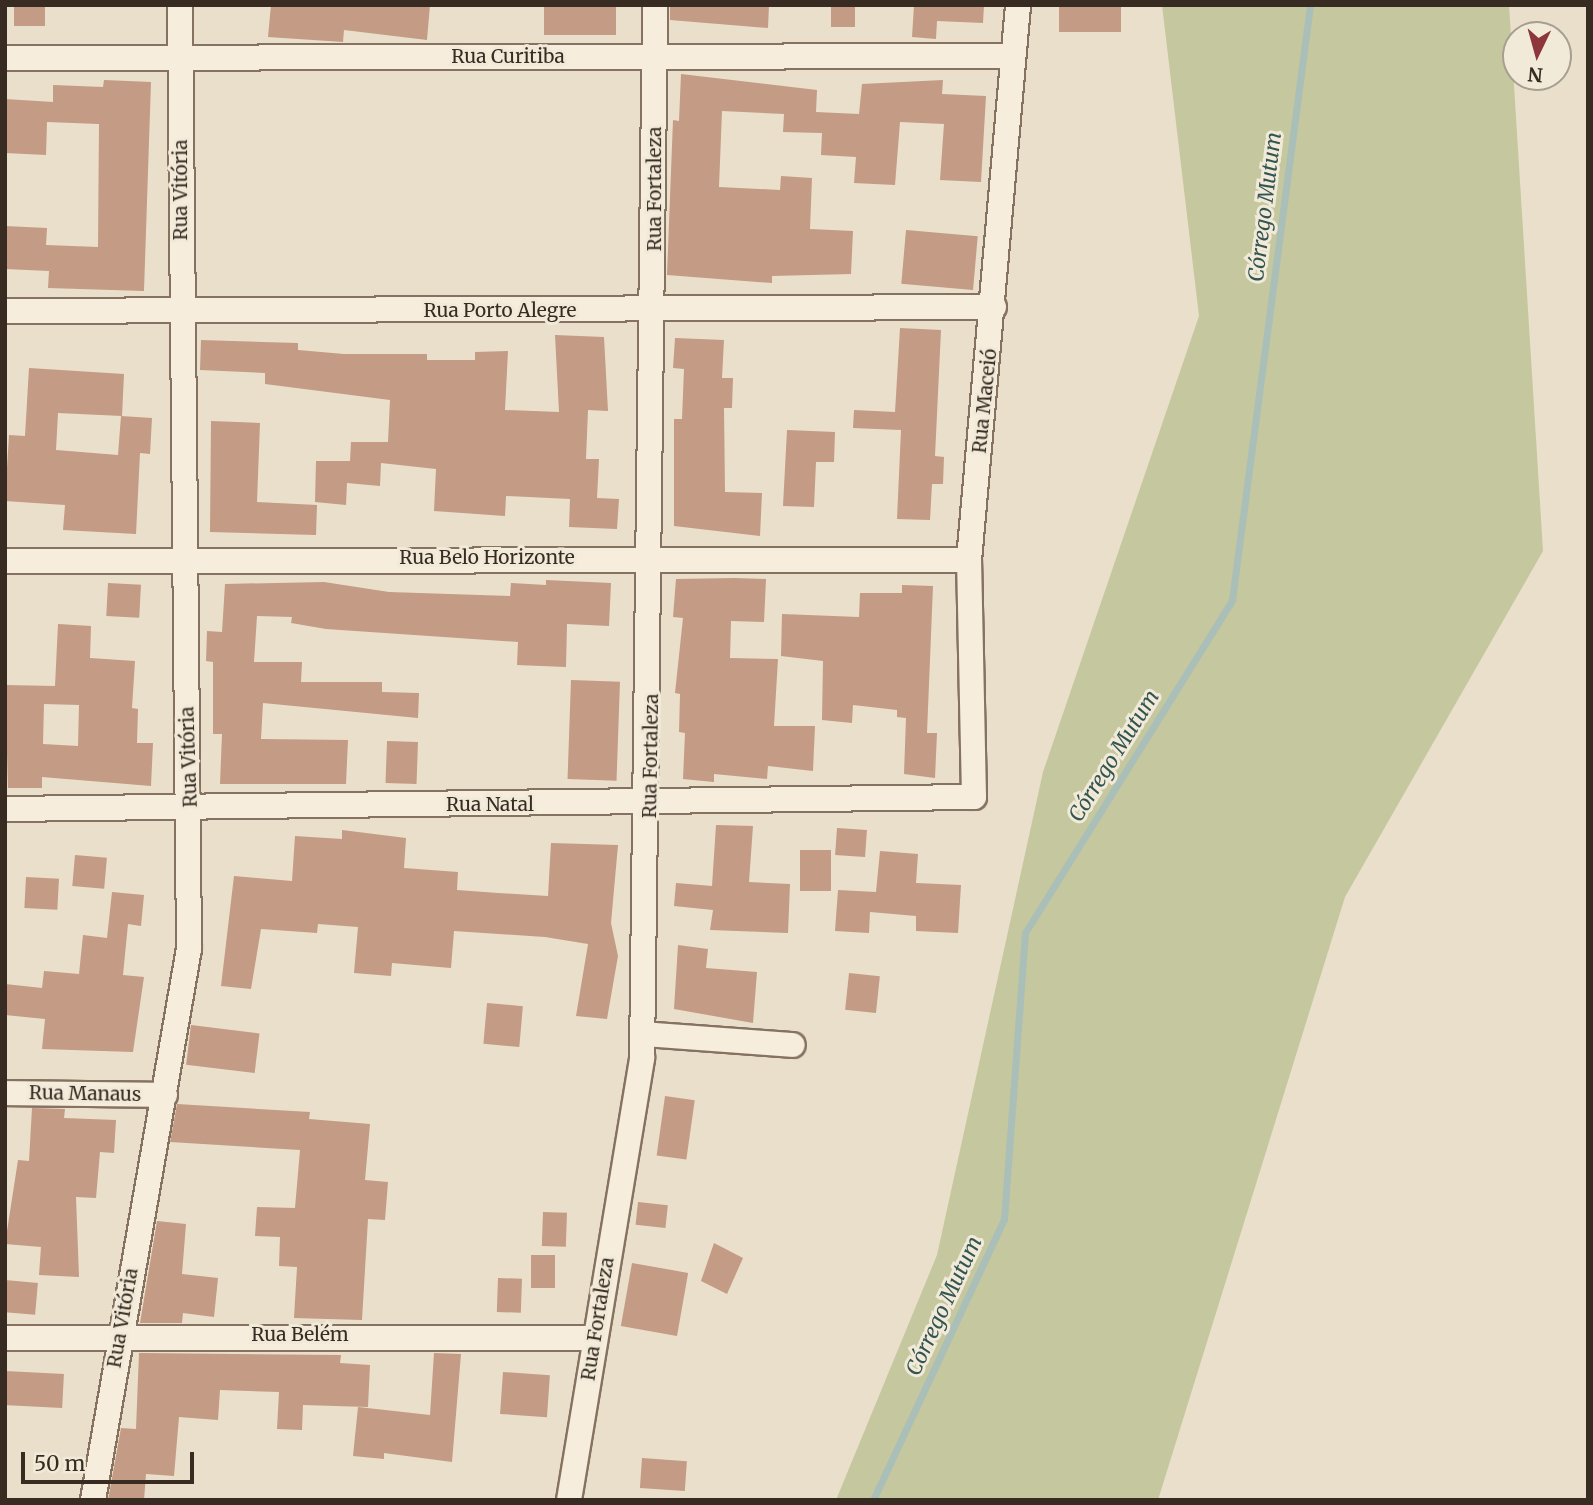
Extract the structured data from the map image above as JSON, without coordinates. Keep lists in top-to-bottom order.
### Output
{
  "streets": {
    "street": [
      "Rua Curitiba",
      "Rua Fortaleza",
      "Rua Vitória",
      "Rua Porto Alegre",
      "Rua Maceió",
      "Rua Belo Horizonte",
      "Rua Natal",
      "Rua Manaus",
      "Rua Belém"
    ]
  },
  "crossings": [
    ["Rua Curitiba", "Rua Fortaleza"],
    ["Rua Curitiba", "Rua Vitória"],
    ["Rua Curitiba", "Rua Maceió"],
    ["Rua Fortaleza", "Rua Porto Alegre"],
    ["Rua Fortaleza", "Rua Belo Horizonte"],
    ["Rua Fortaleza", "Rua Natal"],
    ["Rua Fortaleza", "Rua Belém"],
    ["Rua Vitória", "Rua Porto Alegre"],
    ["Rua Vitória", "Rua Belo Horizonte"],
    ["Rua Vitória", "Rua Natal"],
    ["Rua Vitória", "Rua Manaus"],
    ["Rua Vitória", "Rua Belém"],
    ["Rua Porto Alegre", "Rua Maceió"],
    ["Rua Maceió", "Rua Belo Horizonte"],
    ["Rua Maceió", "Rua Natal"]
  ],
  "water": ["Córrego Mutum"],
  "scale_bar": "50 m",
  "north": "bottom"
}
